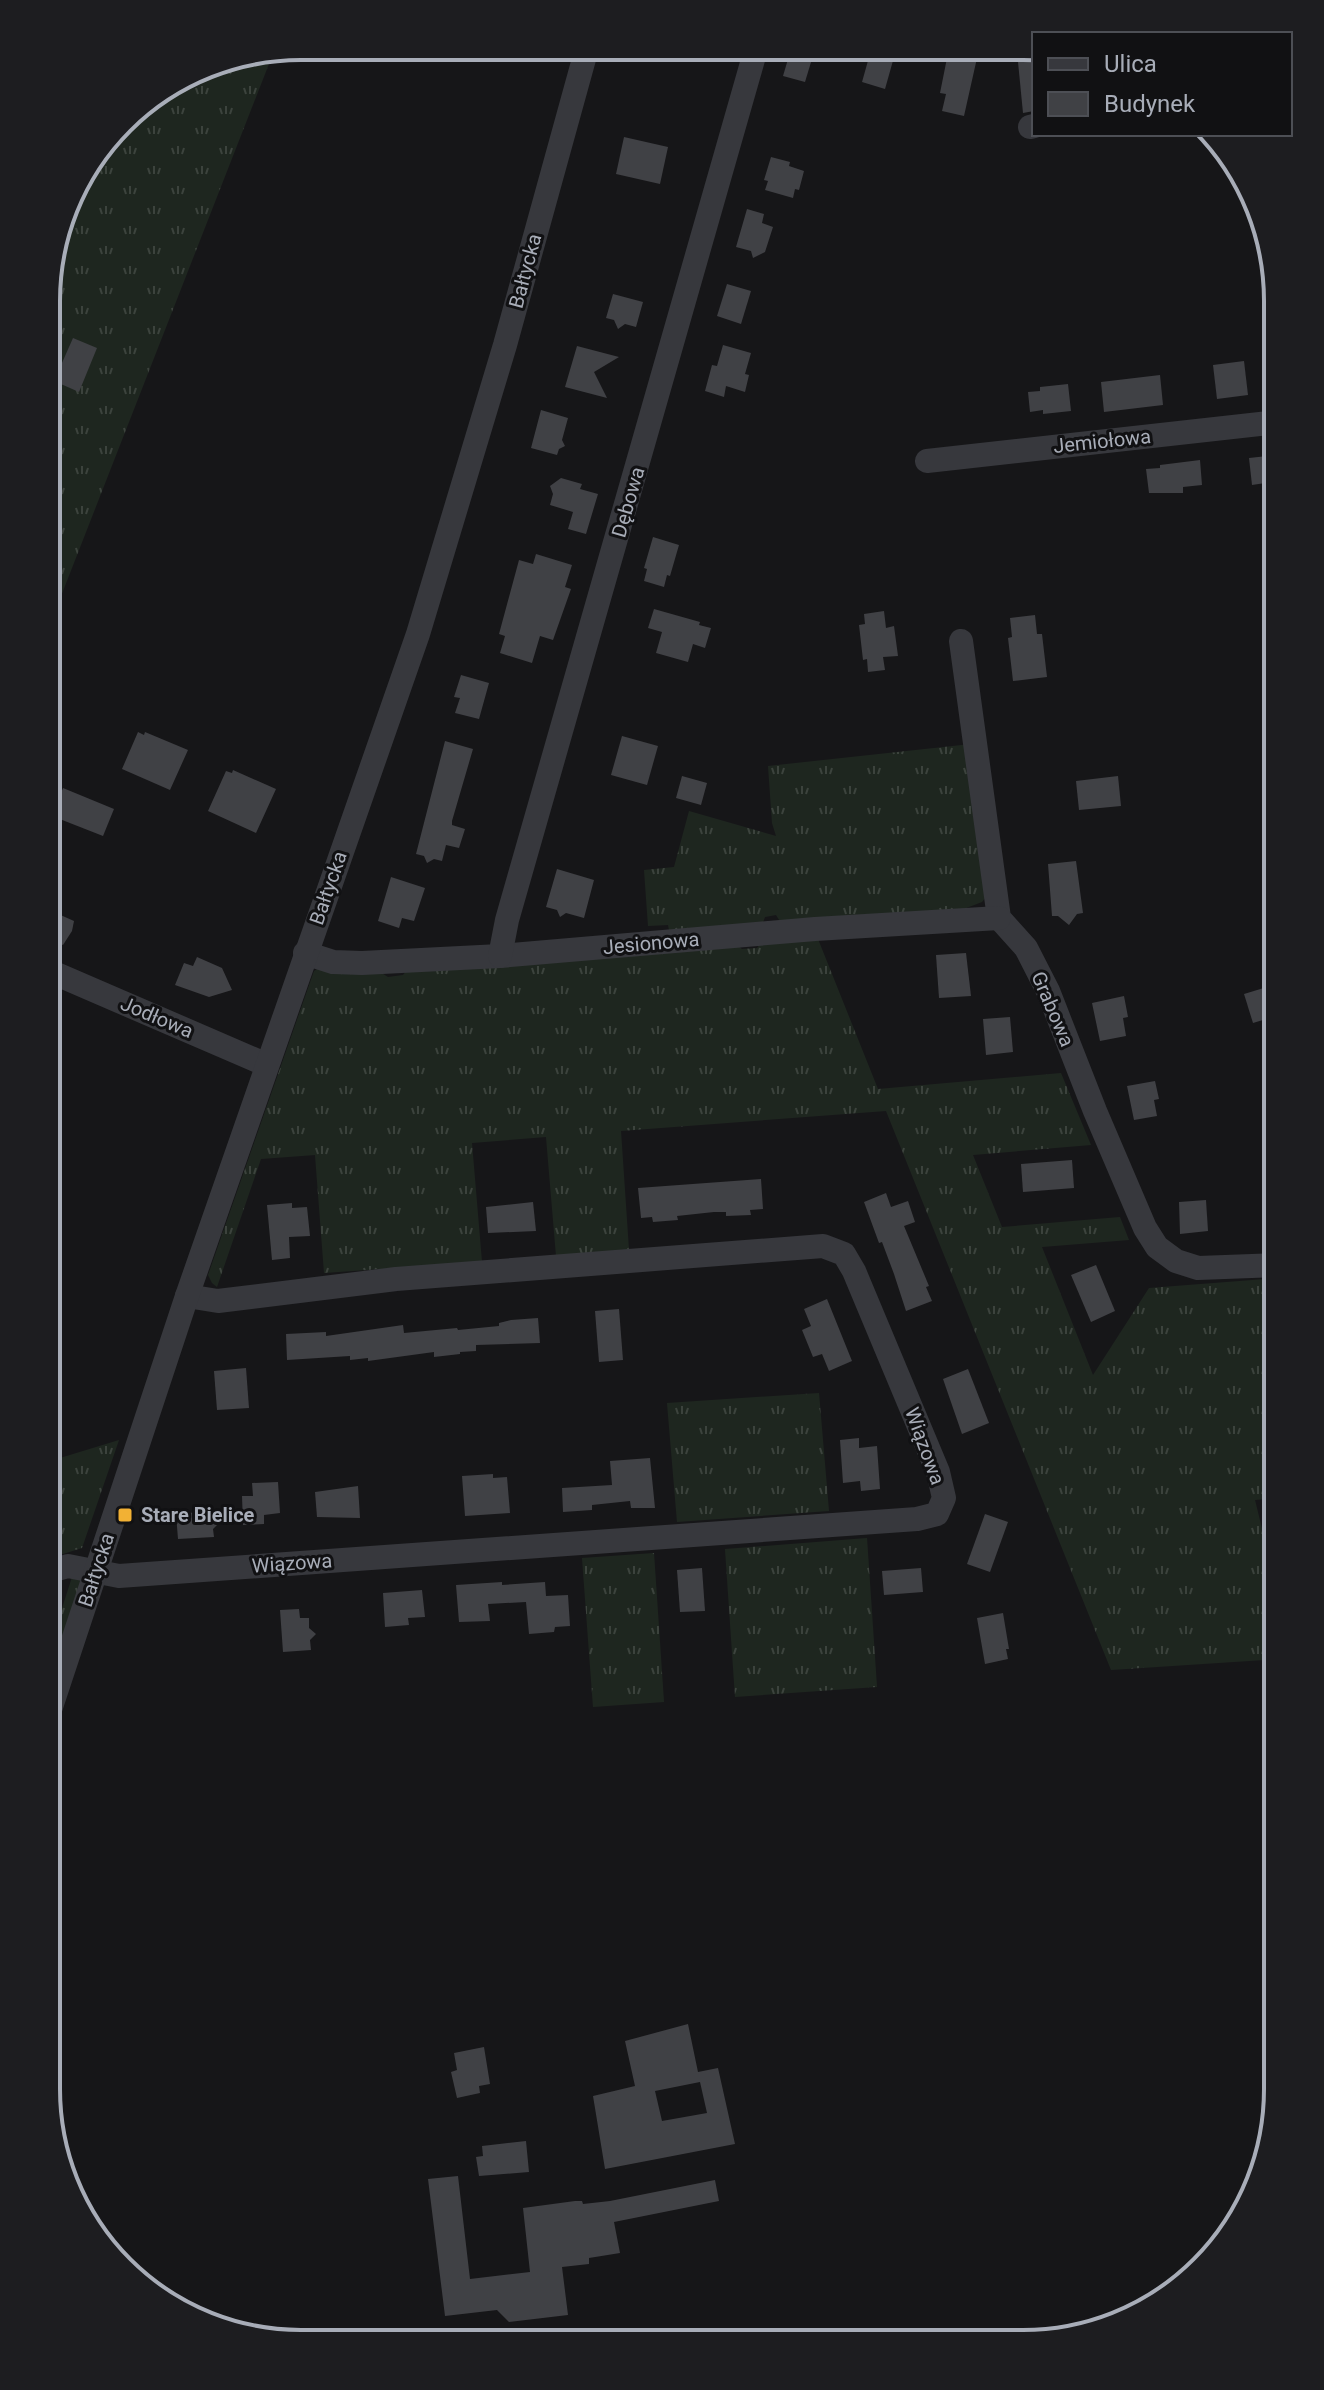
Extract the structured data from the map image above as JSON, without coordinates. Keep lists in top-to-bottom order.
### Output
{
  "streets": {
    "street": [
      "Bałtycka",
      "Jemiołowa",
      "Dębowa",
      "Jesionowa",
      "Grabowa",
      "Jodłowa",
      "Wiązowa"
    ]
  },
  "crossings": [
    ["Bałtycka", "Jesionowa"],
    ["Bałtycka", "Jodłowa"],
    ["Bałtycka", "Wiązowa"],
    ["Dębowa", "Jesionowa"],
    ["Jesionowa", "Grabowa"]
  ],
  "places": {
    "transit": ["Stare Bielice"]
  },
  "legend": ["Ulica", "Budynek"]
}
